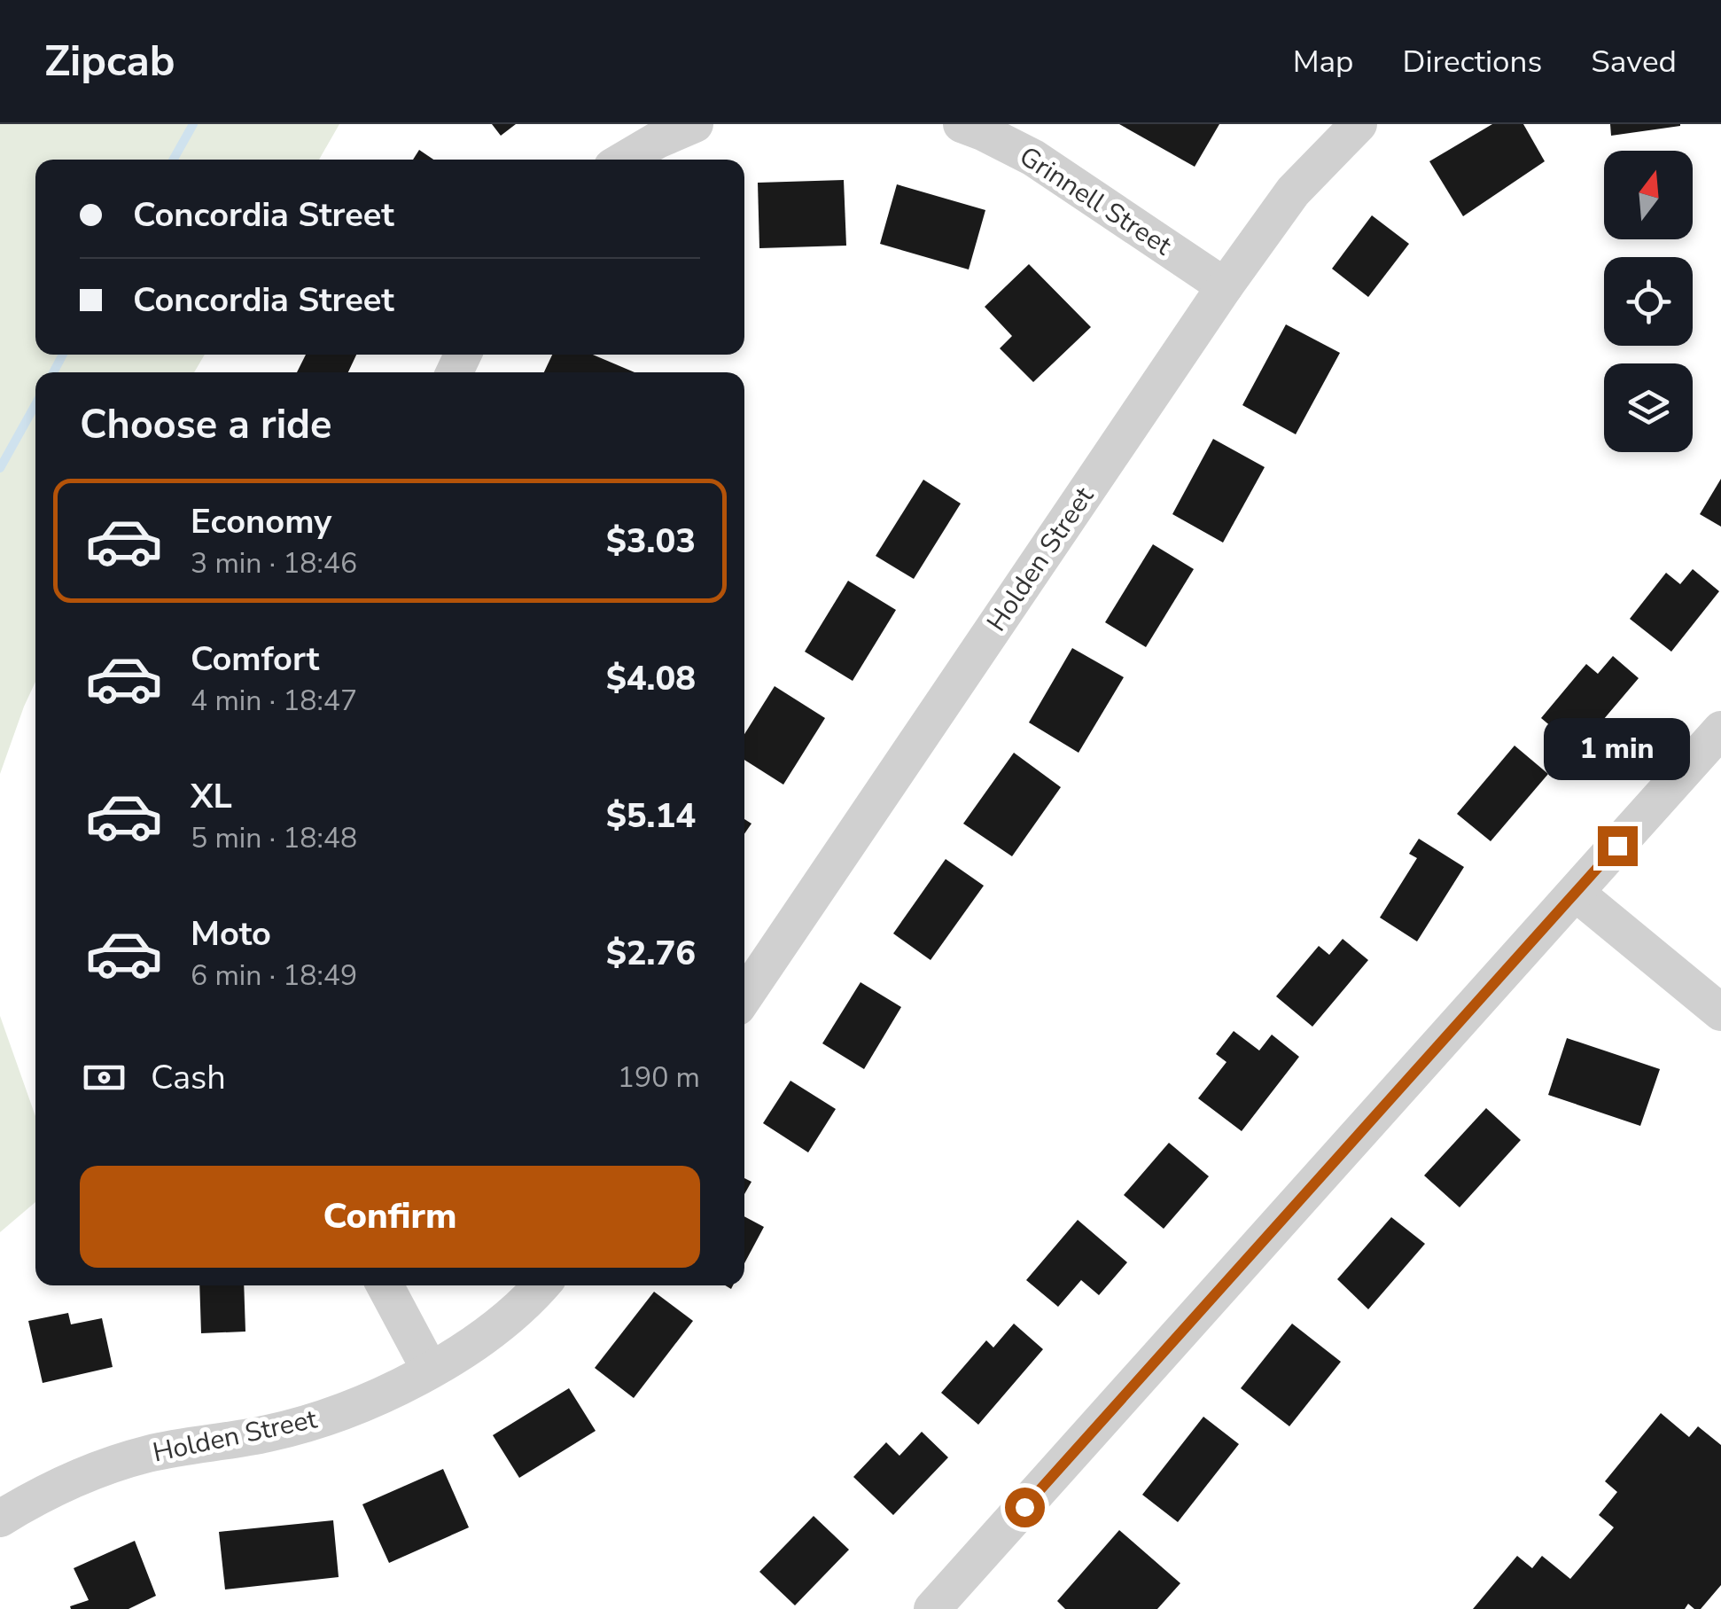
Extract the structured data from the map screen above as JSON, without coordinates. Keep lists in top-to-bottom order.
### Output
{
  "streets": {
    "street": ["Grinnell Street", "Holden Street"]
  },
  "crossings": [
    ["Grinnell Street", "Holden Street"]
  ],
  "north": "top",
  "page": {
    "header": "Zipcab",
    "nav": ["Map", "Directions", "Saved"],
    "banner": ["Concordia Street", "Concordia Street"],
    "heading": "Choose a ride",
    "list": [
      {
        "name": "Economy",
        "note": "3 min · 18:46",
        "value": "$3.03"
      },
      {
        "name": "Comfort",
        "note": "4 min · 18:47",
        "value": "$4.08"
      },
      {
        "name": "XL",
        "note": "5 min · 18:48",
        "value": "$5.14"
      },
      {
        "name": "Moto",
        "note": "6 min · 18:49",
        "value": "$2.76"
      }
    ],
    "bubble": "1 min",
    "pay": ["Cash", "190 m"],
    "buttons": "Confirm"
  }
}
